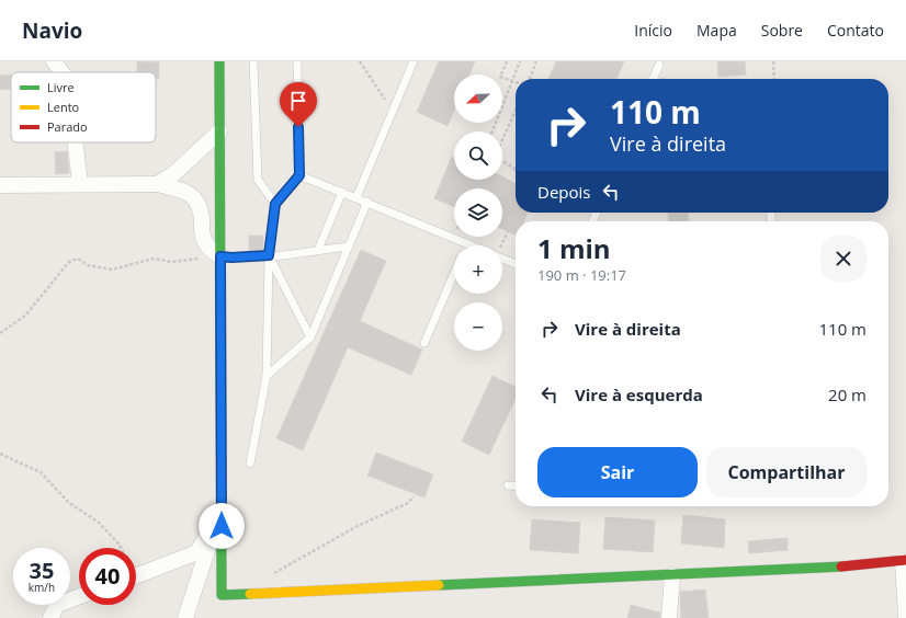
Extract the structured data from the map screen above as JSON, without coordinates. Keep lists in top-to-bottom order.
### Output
{
  "legend": ["Livre", "Lento", "Parado"],
  "north": "left",
  "page": {
    "header": "Navio",
    "nav": [
      "Início",
      "Mapa",
      "Sobre",
      "Contato"
    ],
    "map_buttons": ["+", "−"],
    "turn": ["110 m", "Vire à direita"],
    "then": "Depois",
    "heading": ["1 min", "190 m · 19:17"],
    "list": [
      {
        "name": "Vire à direita",
        "value": "110 m"
      },
      {
        "name": "Vire à esquerda",
        "value": "20 m"
      }
    ],
    "buttons": ["Sair", "Compartilhar"],
    "speed": "35 km/h",
    "limit": "40"
  }
}
